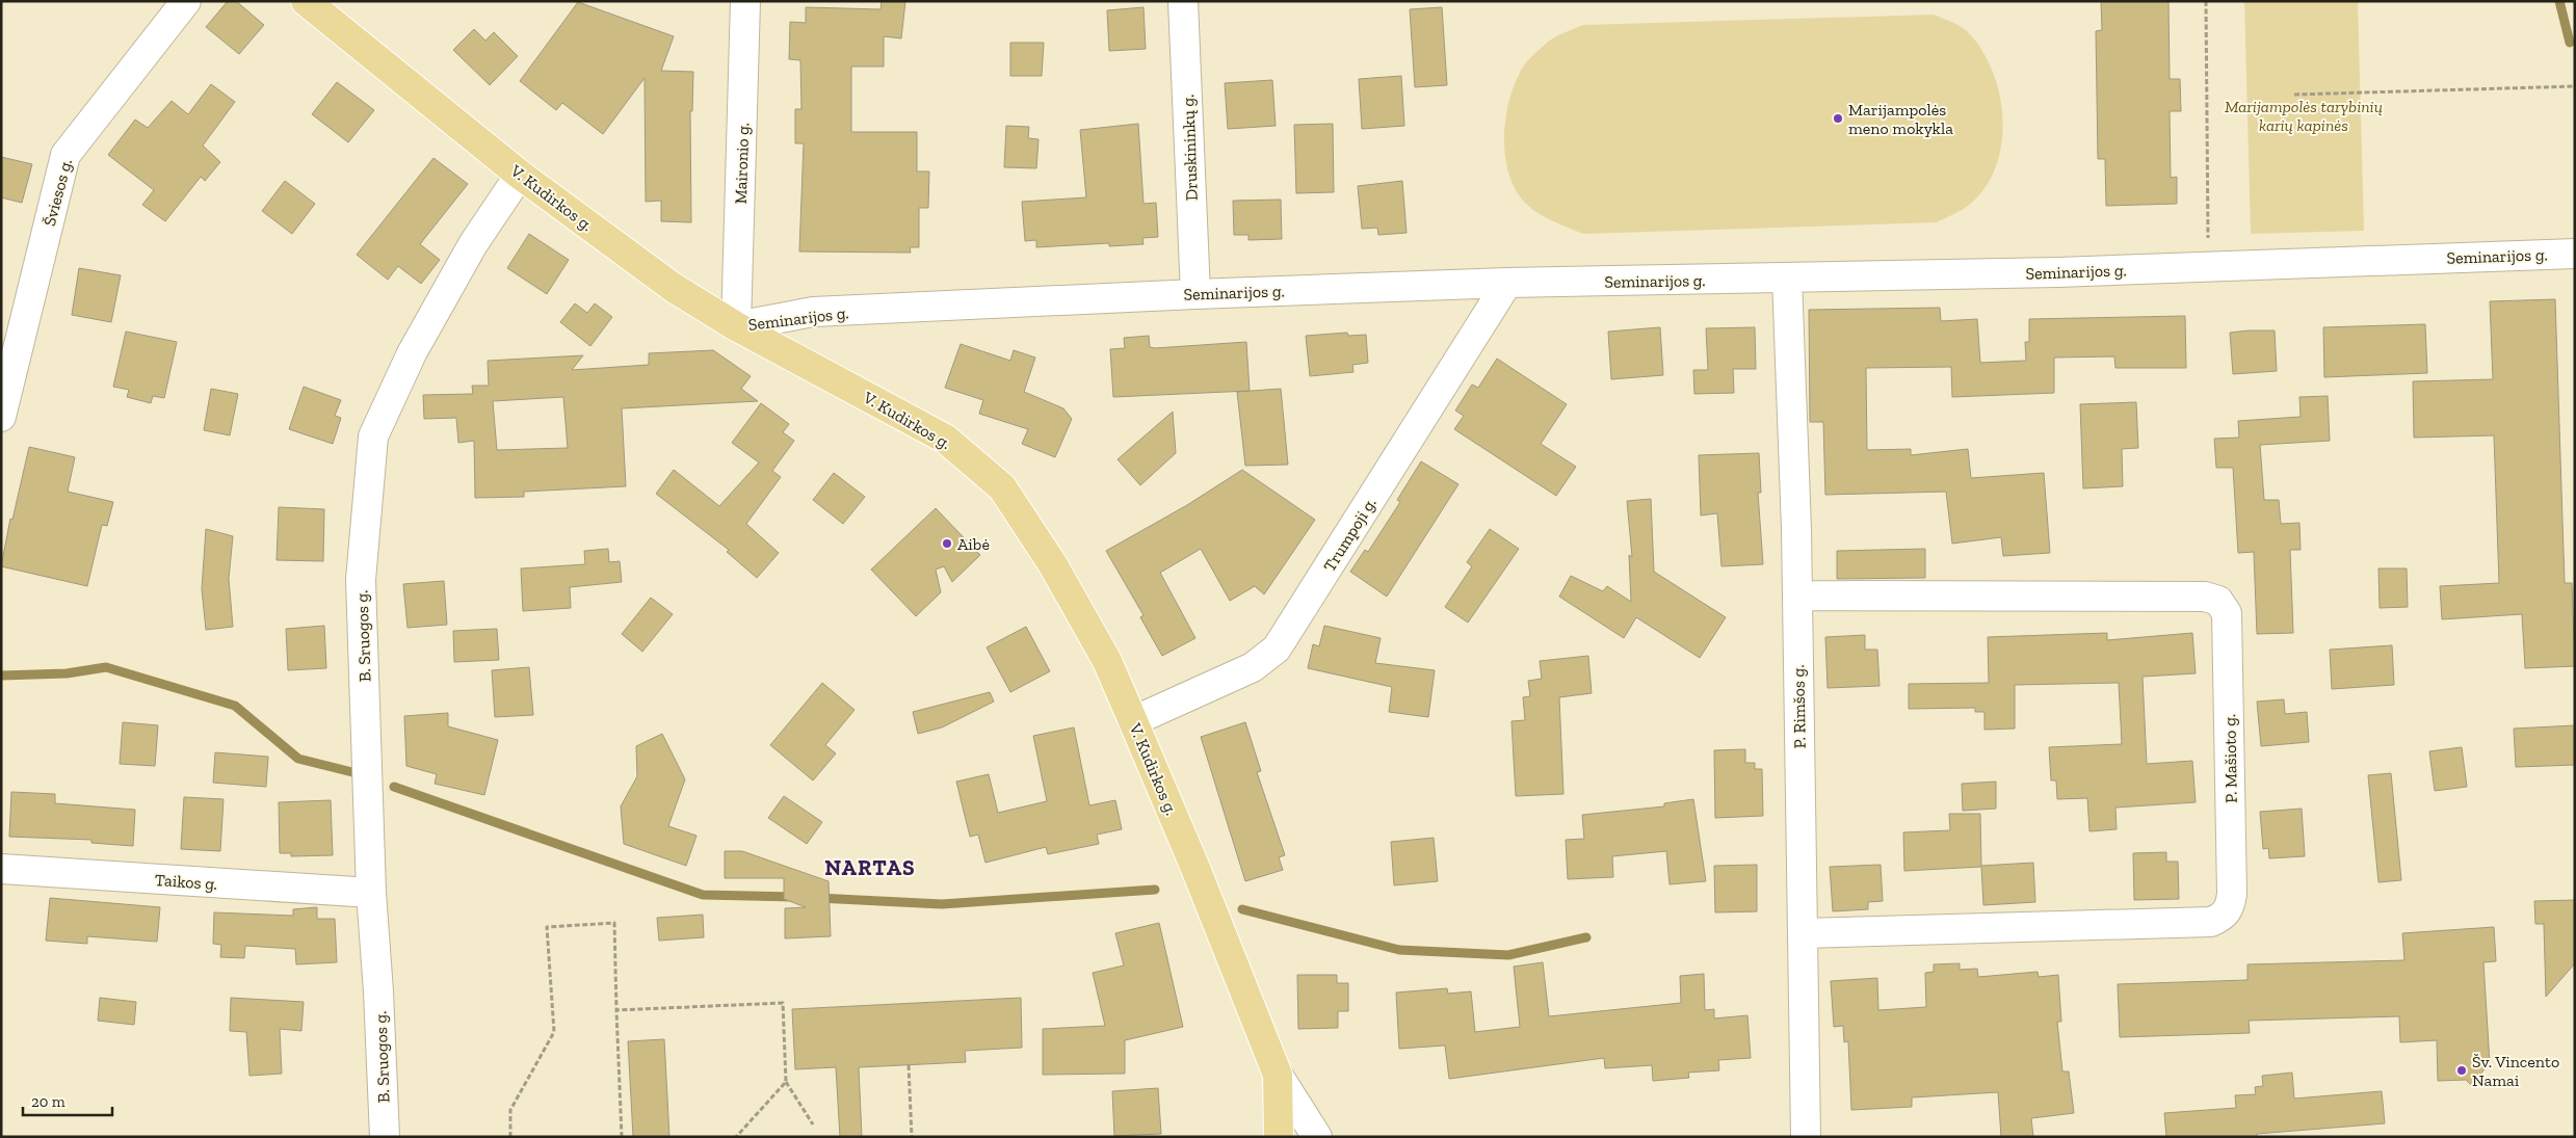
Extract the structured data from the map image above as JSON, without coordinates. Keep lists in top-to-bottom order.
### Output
{
  "streets": {
    "main road": ["V. Kudirkos g."],
    "street": [
      "Druskininkų g.",
      "Maironio g.",
      "Šviesos g.",
      "Seminarijos g.",
      "Trumpoji g.",
      "B. Sruogos g.",
      "P. Rimšos g.",
      "P. Mašioto g.",
      "Taikos g."
    ]
  },
  "crossings": [
    ["Druskininkų g.", "Seminarijos g."],
    ["Maironio g.", "V. Kudirkos g."],
    ["Maironio g.", "Seminarijos g."],
    ["V. Kudirkos g.", "Seminarijos g."],
    ["V. Kudirkos g.", "Trumpoji g."],
    ["V. Kudirkos g.", "B. Sruogos g."],
    ["Seminarijos g.", "Trumpoji g."],
    ["Seminarijos g.", "P. Rimšos g."],
    ["B. Sruogos g.", "Taikos g."],
    ["P. Rimšos g.", "P. Mašioto g."]
  ],
  "districts": ["NARTAS"],
  "parks": ["Marijampolės tarybinių karių kapinės"],
  "places": ["Marijampolės meno mokykla", "Aibė", "Šv. Vincento Namai"],
  "scale_bar": "20 m"
}
